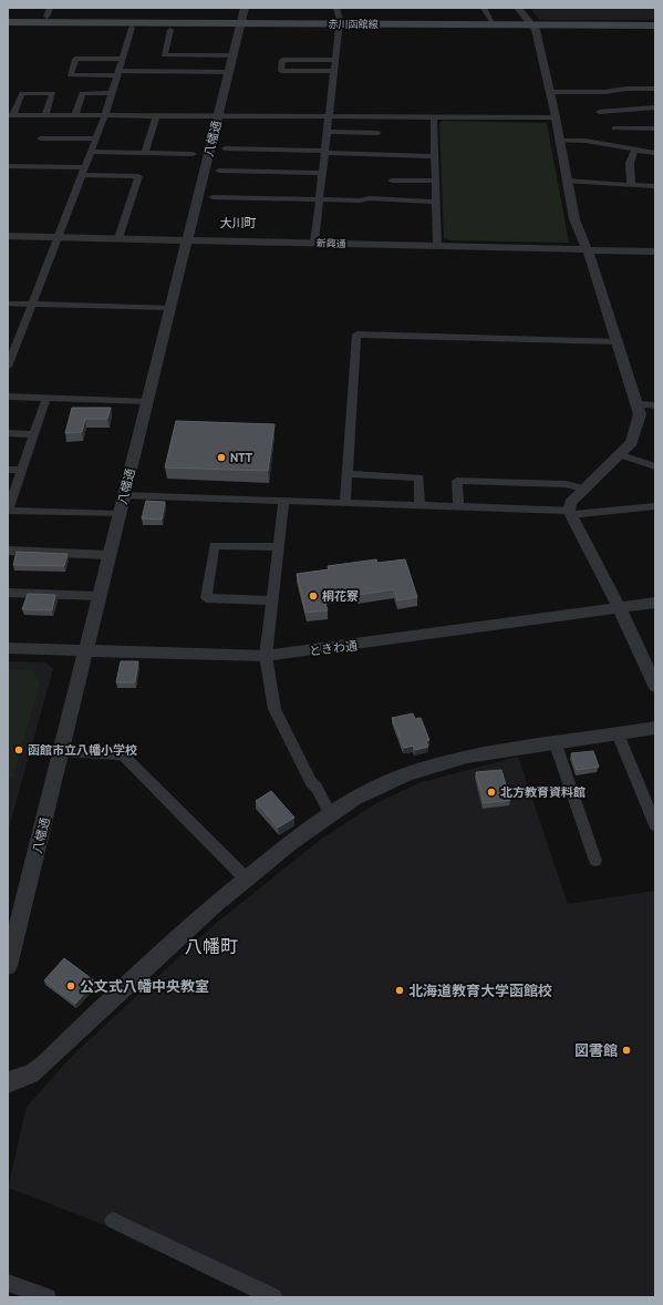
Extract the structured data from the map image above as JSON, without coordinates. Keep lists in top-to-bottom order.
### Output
{
  "streets": {
    "main road": ["赤川函館線"],
    "street": ["八幡通", "新興通", "ときわ通"]
  },
  "crossings": [
    ["赤川函館線", "八幡通"],
    ["八幡通", "新興通"],
    ["八幡通", "ときわ通"]
  ],
  "districts": ["大川町", "八幡町"],
  "places": [
    "NTT",
    "桐花寮",
    "函館市立八幡小学校",
    "北方教育資料館",
    "公文式八幡中央教室",
    "北海道教育大学函館校",
    "図書館"
  ]
}
